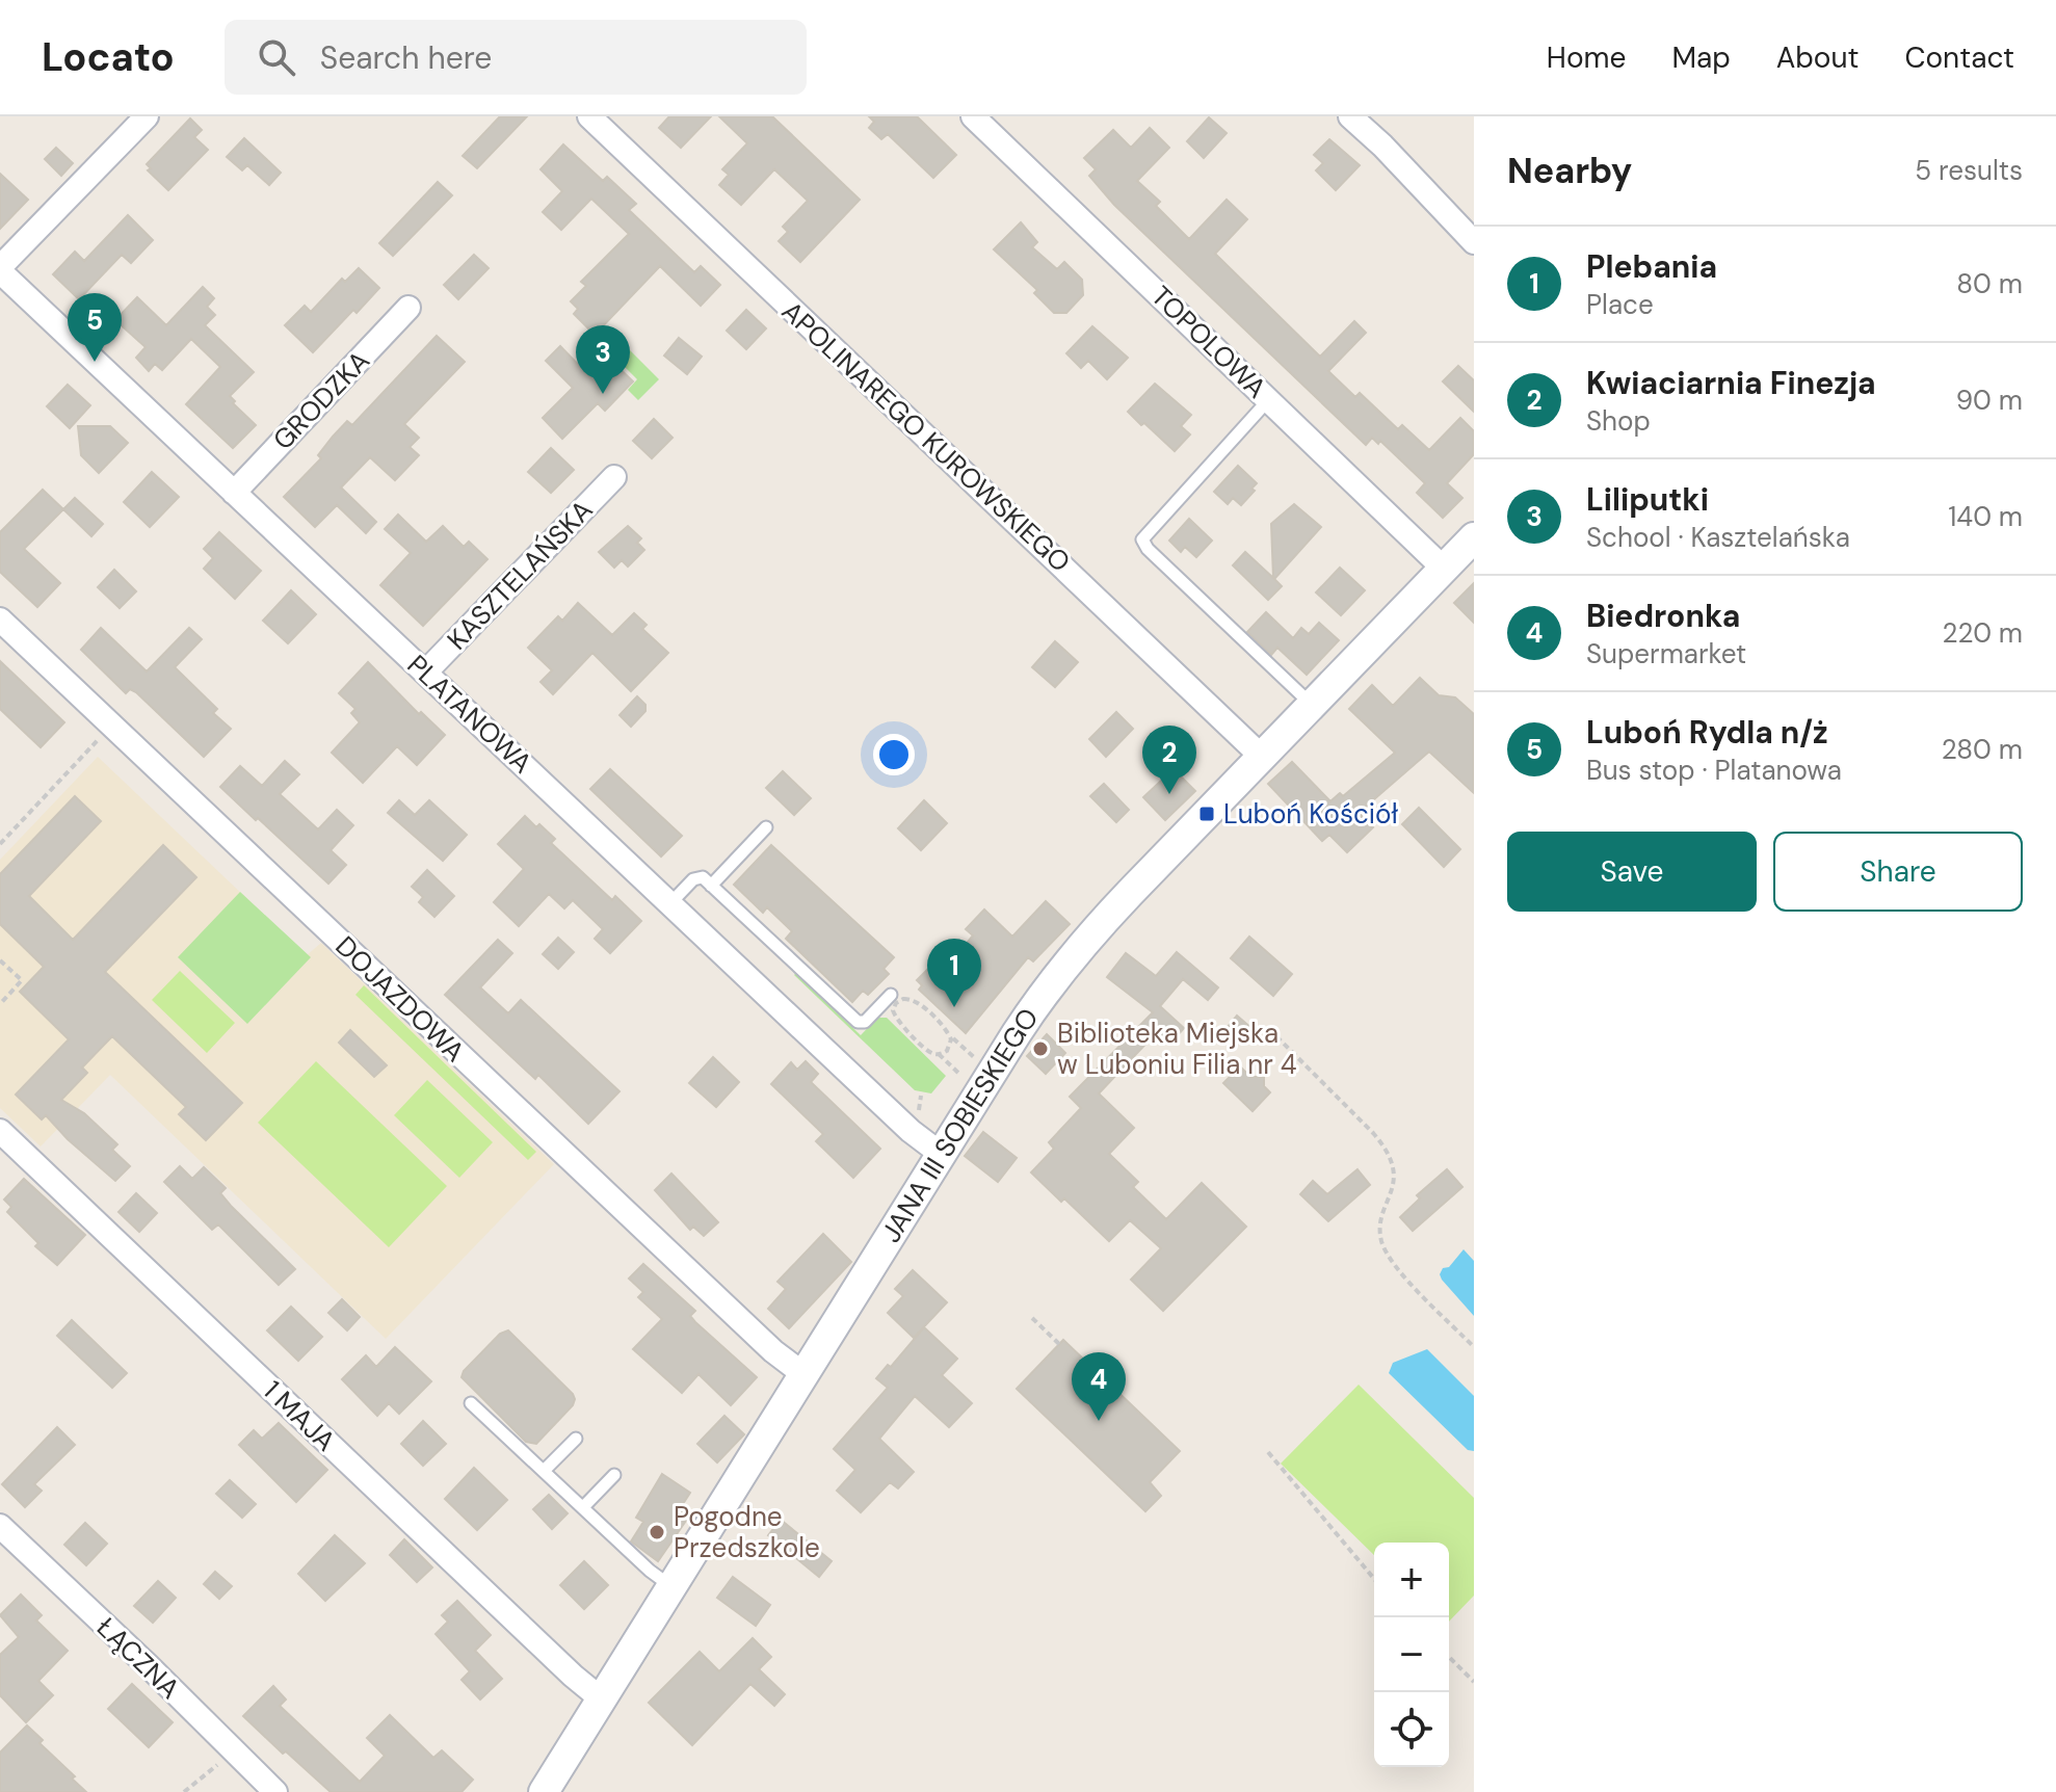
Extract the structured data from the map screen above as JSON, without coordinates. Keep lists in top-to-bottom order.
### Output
{
  "streets": {
    "street": [
      "TOPOLOWA",
      "GRODZKA",
      "APOLINAREGO KUROWSKIEGO",
      "KASZTELAŃSKA",
      "PLATANOWA",
      "DOJAZDOWA",
      "JANA III SOBIESKIEGO",
      "1 MAJA",
      "ŁĄCZNA"
    ]
  },
  "crossings": [
    ["TOPOLOWA", "JANA III SOBIESKIEGO"],
    ["GRODZKA", "PLATANOWA"],
    ["APOLINAREGO KUROWSKIEGO", "JANA III SOBIESKIEGO"],
    ["KASZTELAŃSKA", "PLATANOWA"],
    ["PLATANOWA", "JANA III SOBIESKIEGO"],
    ["DOJAZDOWA", "JANA III SOBIESKIEGO"],
    ["JANA III SOBIESKIEGO", "1 MAJA"]
  ],
  "places": {
    "transit": ["Luboń Kościół"],
    "other": ["Biblioteka Miejska w Luboniu Filia nr 4", "Pogodne Przedszkole"]
  },
  "page": {
    "header": "Locato",
    "search": "Search here",
    "nav": [
      "Home",
      "Map",
      "About",
      "Contact"
    ],
    "heading": ["Nearby", "5 results"],
    "list": [
      {
        "mark": "1",
        "name": "Plebania",
        "note": "Place",
        "value": "80 m"
      },
      {
        "mark": "2",
        "name": "Kwiaciarnia Finezja",
        "note": "Shop",
        "value": "90 m"
      },
      {
        "mark": "3",
        "name": "Liliputki",
        "note": "School · Kasztelańska",
        "value": "140 m"
      },
      {
        "mark": "4",
        "name": "Biedronka",
        "note": "Supermarket",
        "value": "220 m"
      },
      {
        "mark": "5",
        "name": "Luboń Rydla n/ż",
        "note": "Bus stop · Platanowa",
        "value": "280 m"
      }
    ],
    "pins": [
      "5",
      "3",
      "2",
      "1",
      "4"
    ],
    "buttons": ["Save", "Share"],
    "map_buttons": ["+", "−"]
  }
}
